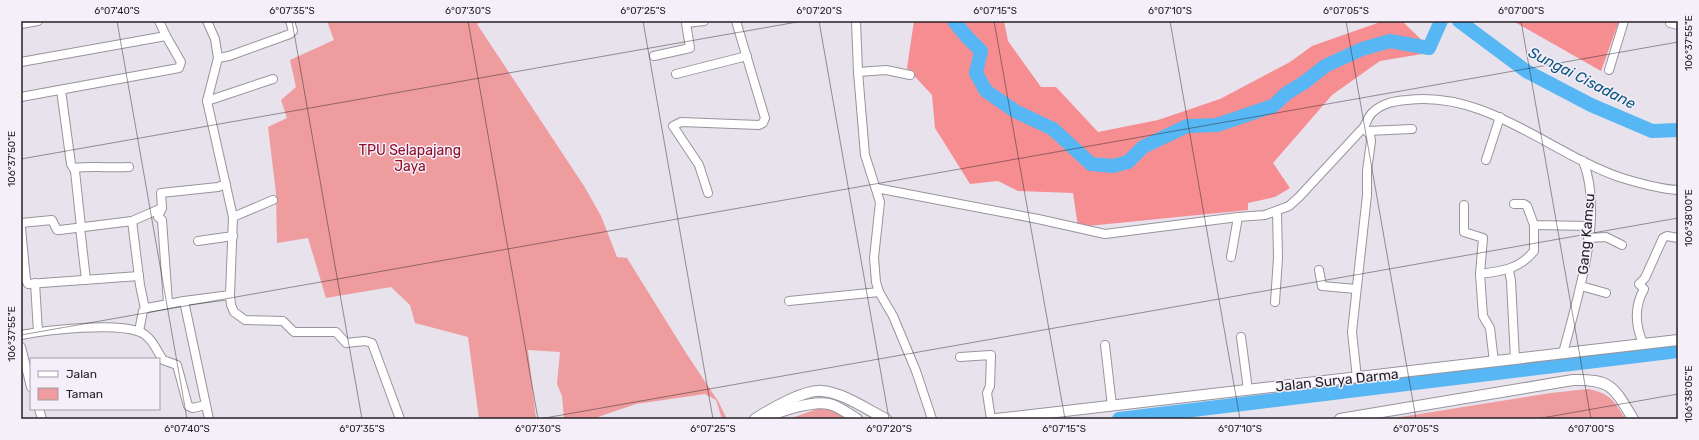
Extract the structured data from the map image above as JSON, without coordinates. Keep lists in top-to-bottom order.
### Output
{
  "streets": {
    "main road": ["Jalan Surya Darma"],
    "street": ["Gang Kamsu"]
  },
  "crossings": [
    ["Gang Kamsu", "Jalan Surya Darma"]
  ],
  "water": ["Sungai Cisadane"],
  "parks": ["TPU Selapajang Jaya"],
  "legend": ["Jalan", "Taman"],
  "coordinates": [
    "6°07'40\"S",
    "6°07'35\"S",
    "6°07'30\"S",
    "6°07'25\"S",
    "6°07'20\"S",
    "6°07'15\"S",
    "6°07'10\"S",
    "6°07'05\"S",
    "6°07'00\"S",
    "106°37'55\"E",
    "106°37'50\"E",
    "106°38'00\"E",
    "106°38'05\"E"
  ]
}
